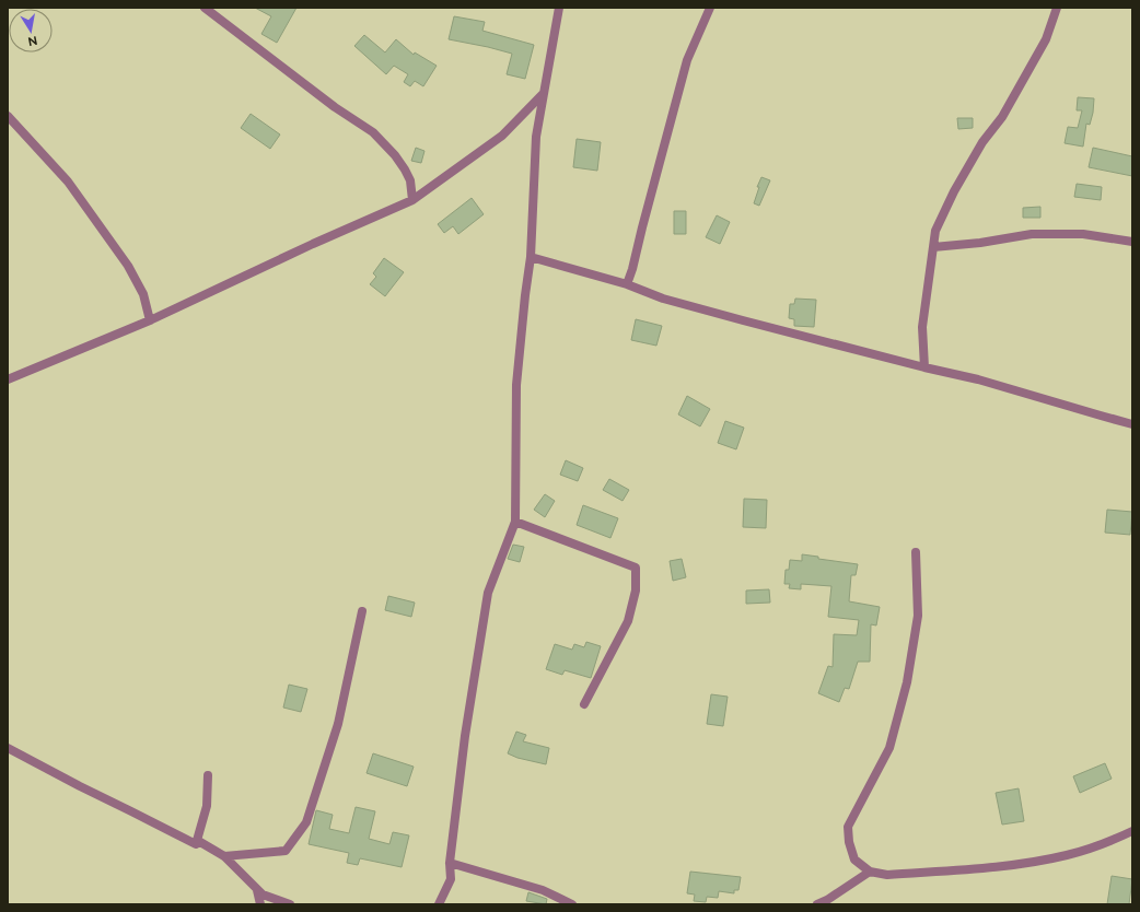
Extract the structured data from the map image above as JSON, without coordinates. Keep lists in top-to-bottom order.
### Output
{
  "north": "bottom"
}
